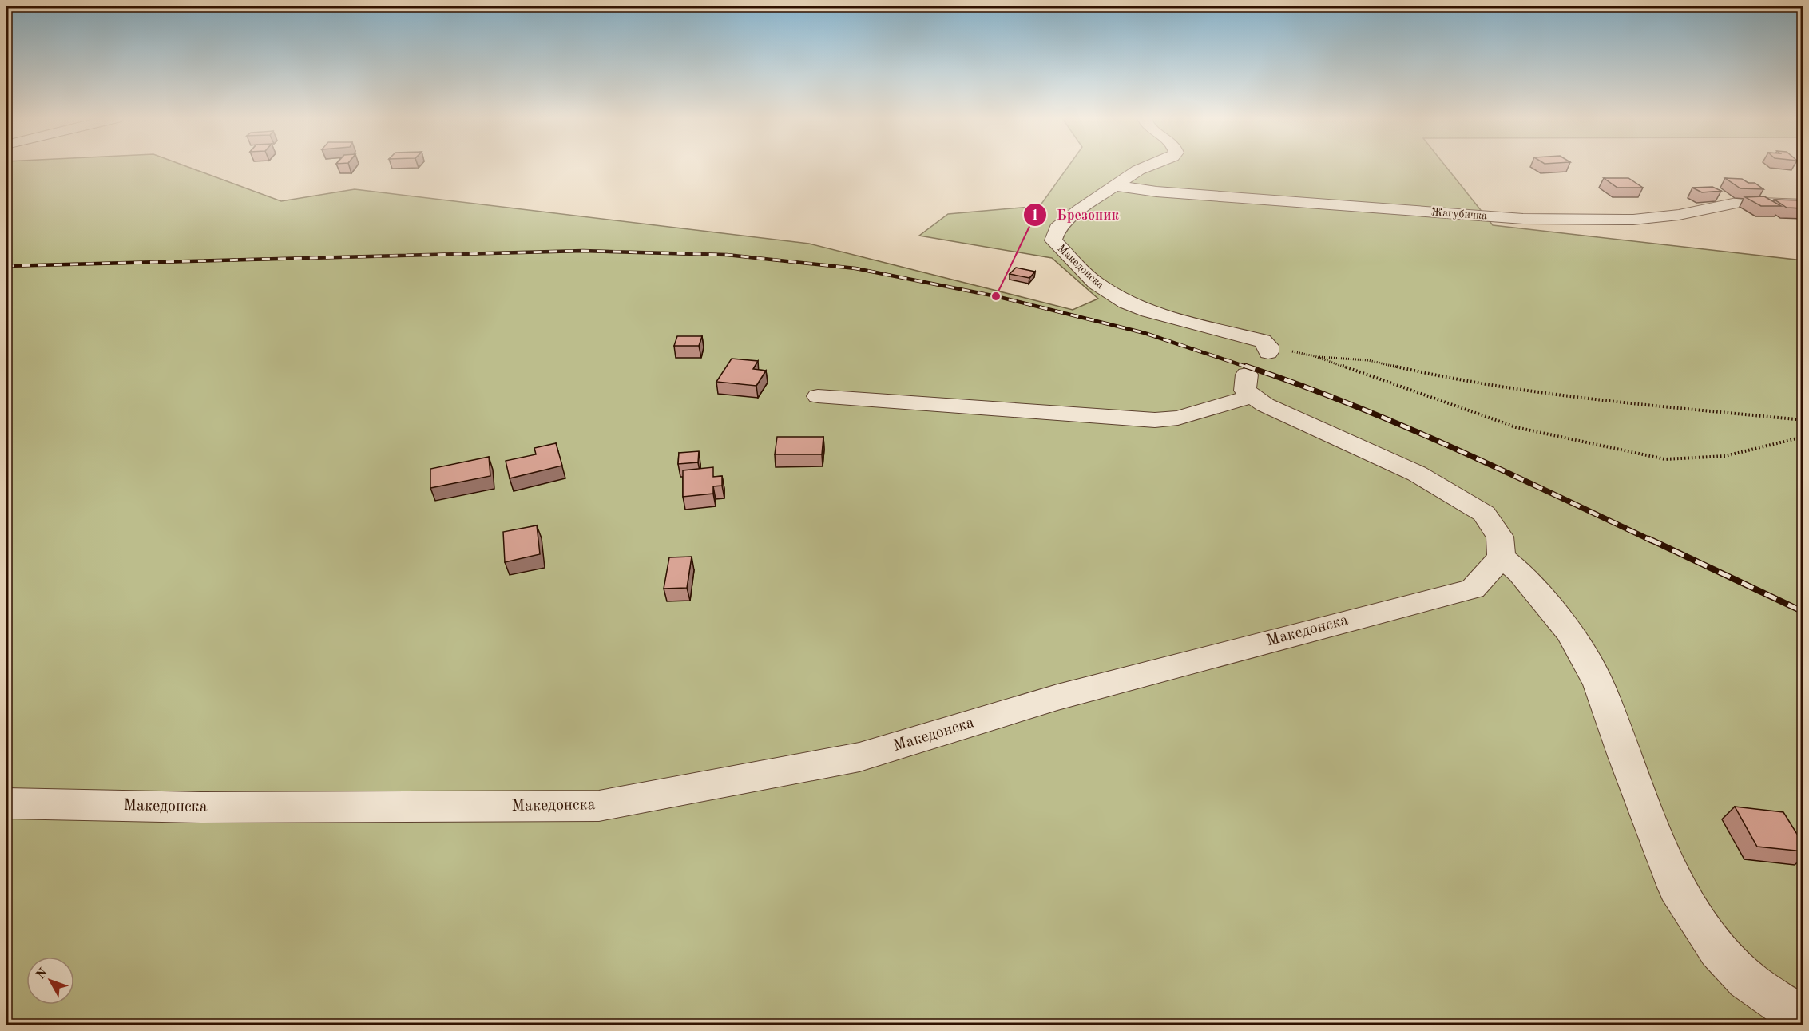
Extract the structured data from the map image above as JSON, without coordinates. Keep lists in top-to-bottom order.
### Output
{
  "streets": {
    "street": ["Жагубичка", "Македонска"]
  },
  "crossings": [
    ["Жагубичка", "Македонска"]
  ],
  "places": ["Брезоник"],
  "north": "top left"
}
